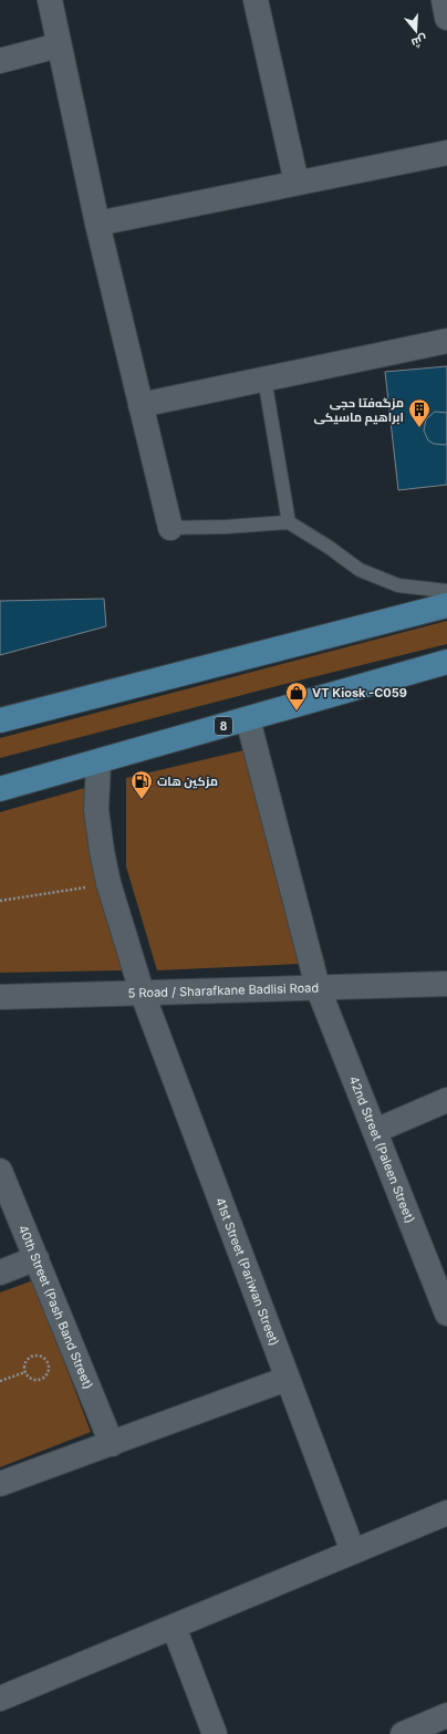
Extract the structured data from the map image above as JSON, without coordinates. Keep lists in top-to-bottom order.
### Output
{
  "streets": {
    "main road": ["8"],
    "street": [
      "5 Road / Sharafkane Badlisi Road",
      "42nd Street (Paleen Street)",
      "41st Street (Pariwan Street)",
      "40th Street (Pash Band Street)"
    ]
  },
  "crossings": [
    ["8", "42nd Street (Paleen Street)"],
    ["8", "41st Street (Pariwan Street)"],
    ["5 Road / Sharafkane Badlisi Road", "42nd Street (Paleen Street)"],
    ["5 Road / Sharafkane Badlisi Road", "41st Street (Pariwan Street)"]
  ],
  "places": {
    "building": ["مزگه‌فتا حجی ابراهیم ماسیکی"],
    "shop": ["VT Kiosk -C059"],
    "fuel station": ["مزكين هات"]
  },
  "north": "bottom"
}
